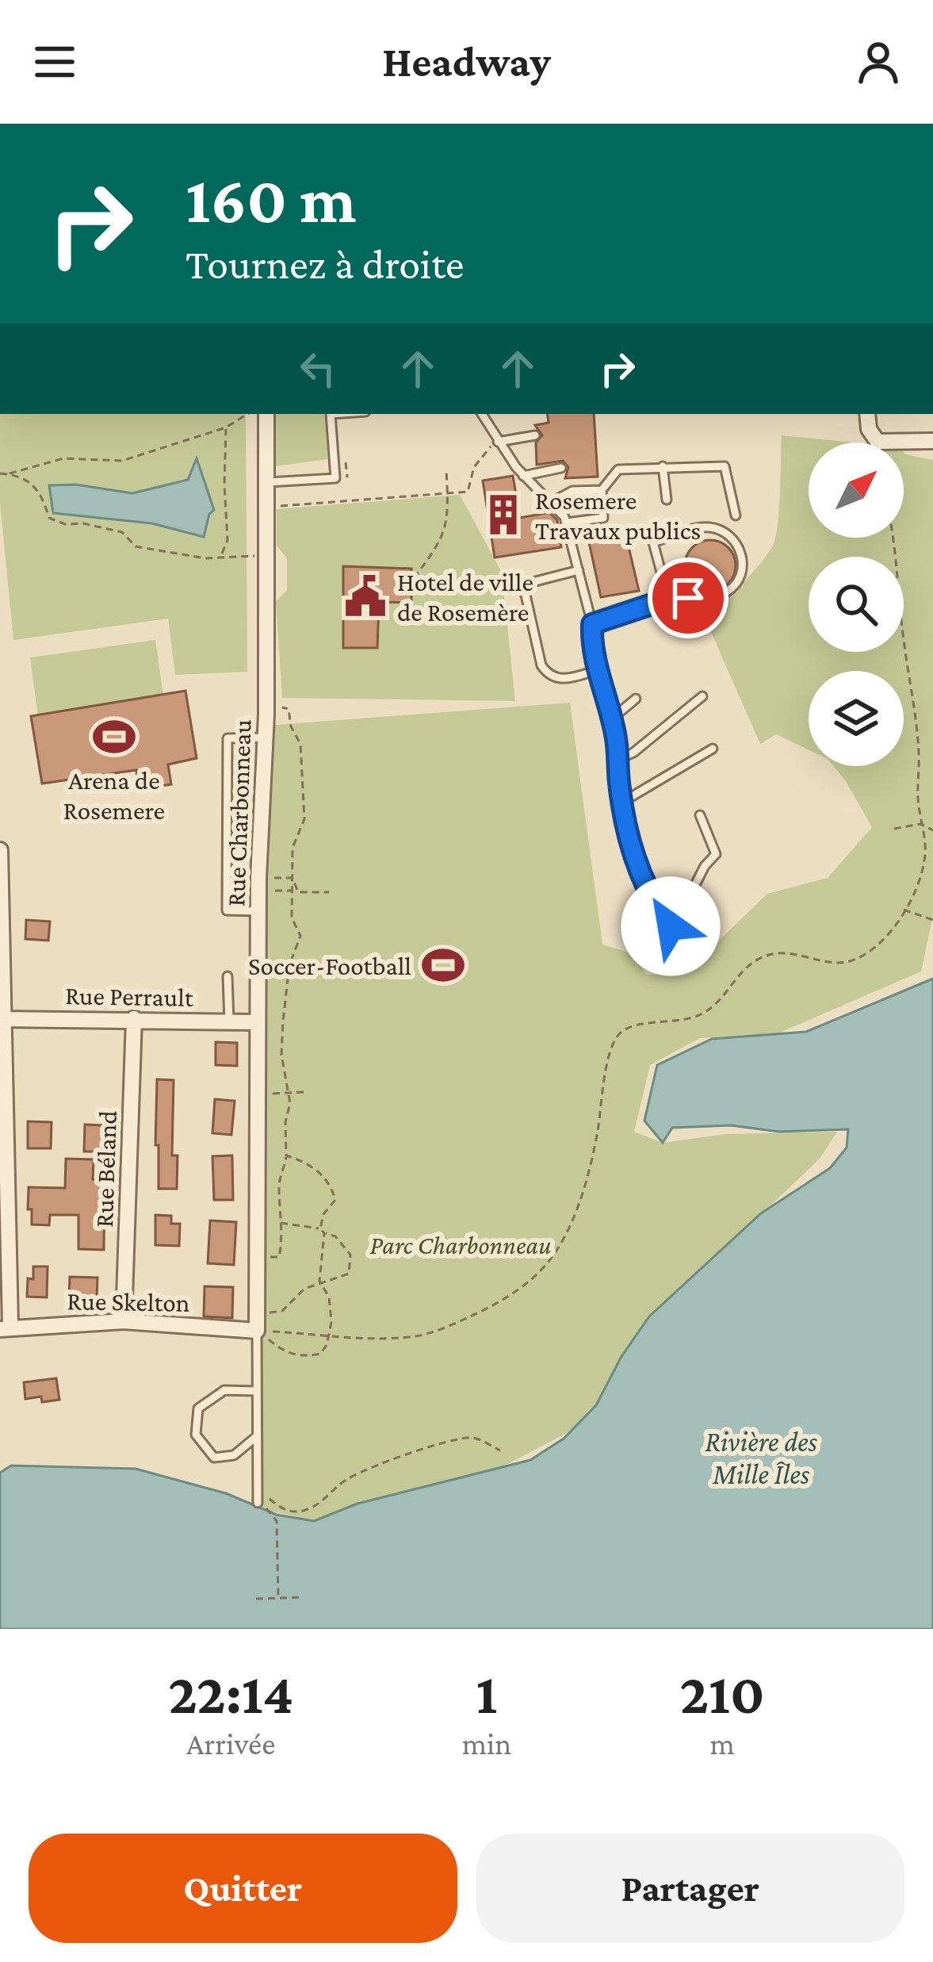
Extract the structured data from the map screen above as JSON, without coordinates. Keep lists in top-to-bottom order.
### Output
{
  "streets": {
    "street": [
      "Rue Charbonneau",
      "Rue Perrault",
      "Rue Béland",
      "Rue Skelton"
    ]
  },
  "crossings": [
    ["Rue Charbonneau", "Rue Perrault"],
    ["Rue Charbonneau", "Rue Skelton"],
    ["Rue Perrault", "Rue Béland"],
    ["Rue Béland", "Rue Skelton"]
  ],
  "water": ["Rivière des Mille Îles"],
  "parks": ["Parc Charbonneau"],
  "places": {
    "building": ["Rosemere Travaux publics"],
    "public building": ["Hotel de ville de Rosemère"],
    "sports": ["Arena de Rosemere", "Soccer-Football"]
  },
  "north": "top right",
  "page": {
    "header": "Headway",
    "turn": ["160 m", "Tournez à droite"],
    "eta": [
      "22:14",
      "Arrivée",
      "1",
      "min",
      "210",
      "m"
    ],
    "buttons": ["Quitter", "Partager"]
  }
}
